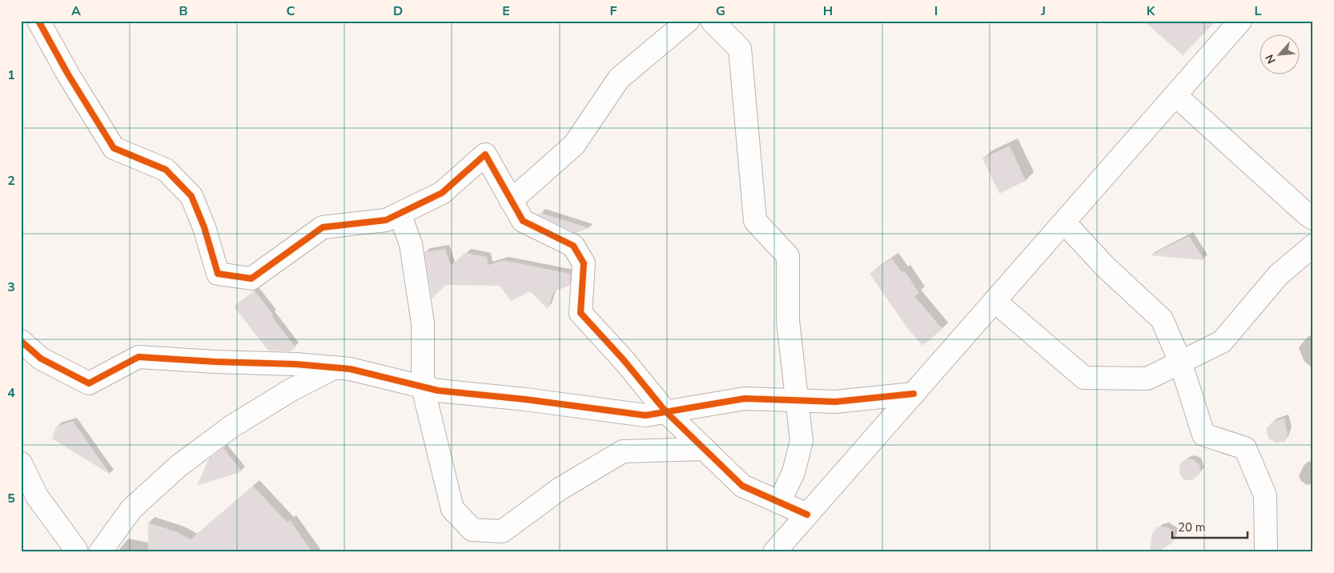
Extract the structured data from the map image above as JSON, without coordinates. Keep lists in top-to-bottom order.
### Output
{
  "scale_bar": "20 m",
  "north": "bottom left",
  "grid": {
    "columns": [
      "A",
      "B",
      "C",
      "D",
      "E",
      "F",
      "G",
      "H",
      "I",
      "J",
      "K",
      "L"
    ],
    "rows": [
      "1",
      "2",
      "3",
      "4",
      "5"
    ]
  }
}
